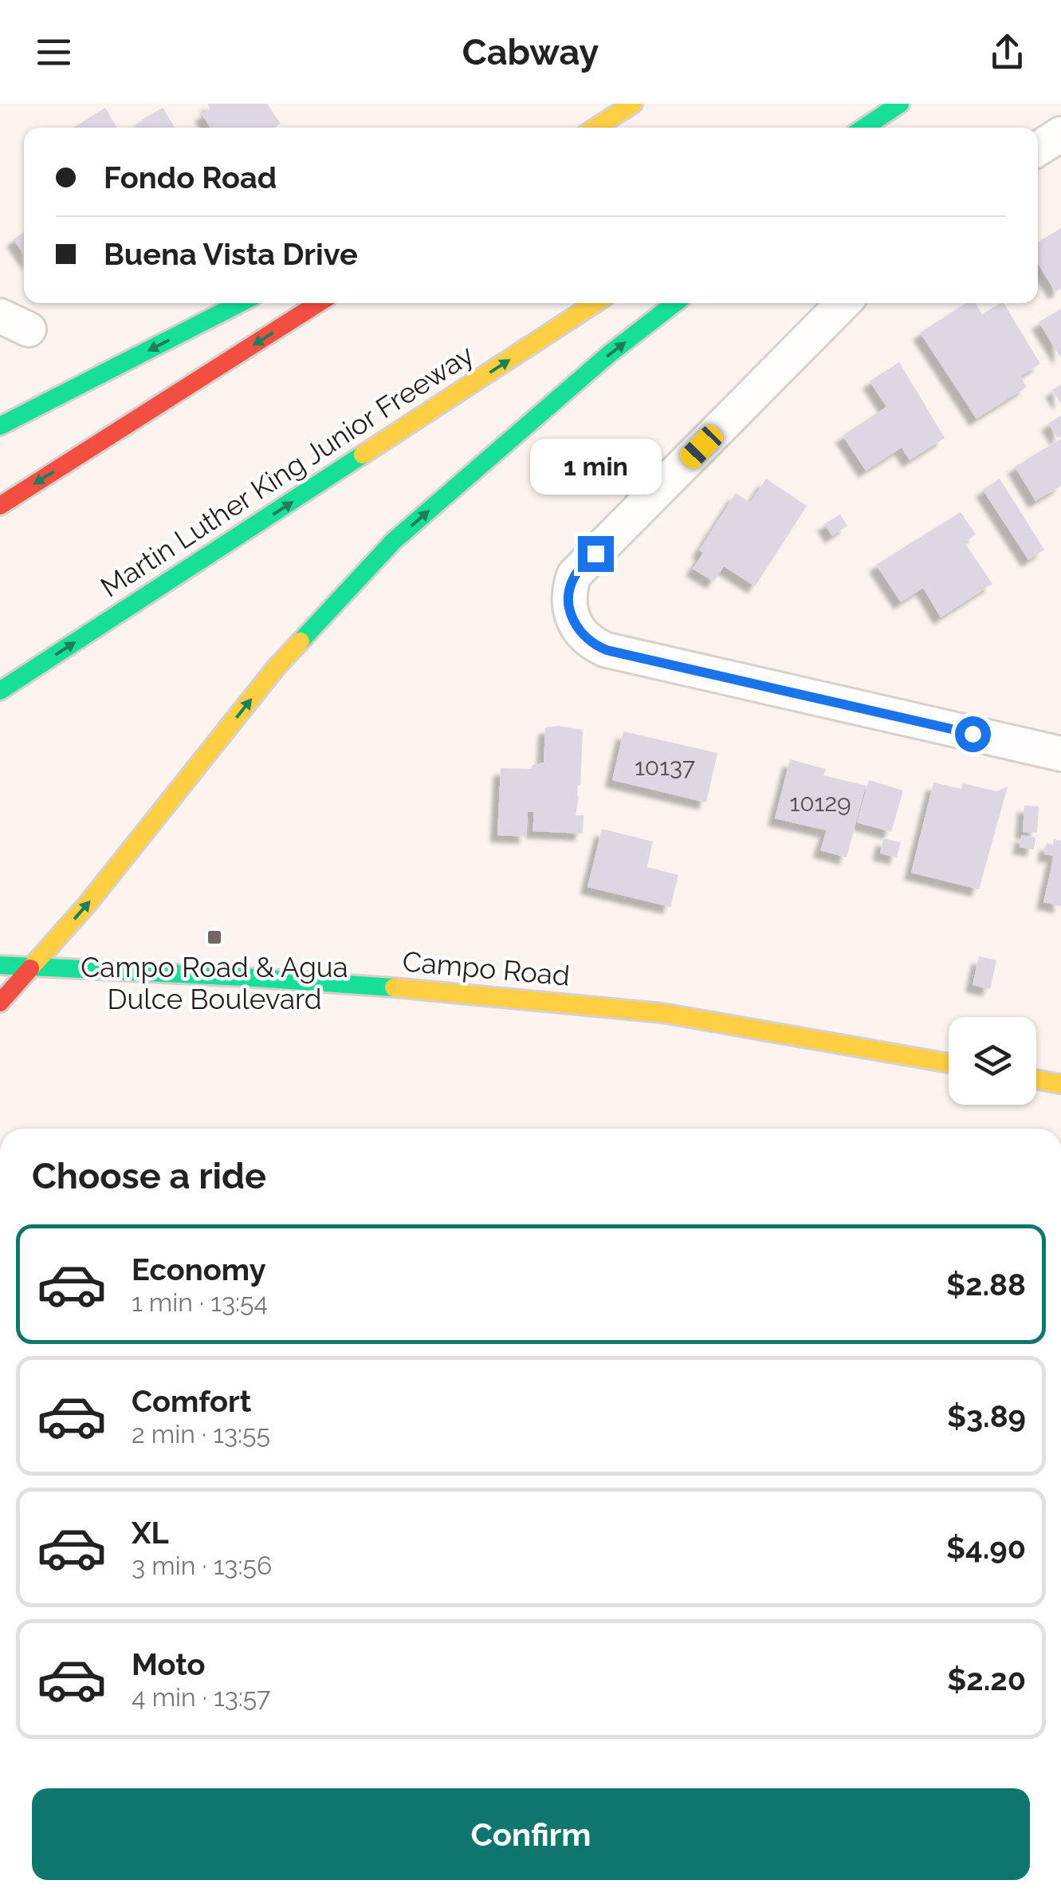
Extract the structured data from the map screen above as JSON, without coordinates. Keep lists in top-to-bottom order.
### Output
{
  "streets": {
    "main road": ["Martin Luther King Junior Freeway", "Campo Road"]
  },
  "places": {
    "transit": ["Campo Road & Agua Dulce Boulevard"]
  },
  "house_numbers": ["10137", "10129"],
  "page": {
    "header": "Cabway",
    "banner": ["Fondo Road", "Buena Vista Drive"],
    "bubble": "1 min",
    "heading": "Choose a ride",
    "list": [
      {
        "name": "Economy",
        "note": "1 min · 13:54",
        "value": "$2.88"
      },
      {
        "name": "Comfort",
        "note": "2 min · 13:55",
        "value": "$3.89"
      },
      {
        "name": "XL",
        "note": "3 min · 13:56",
        "value": "$4.90"
      },
      {
        "name": "Moto",
        "note": "4 min · 13:57",
        "value": "$2.20"
      }
    ],
    "buttons": "Confirm"
  }
}
